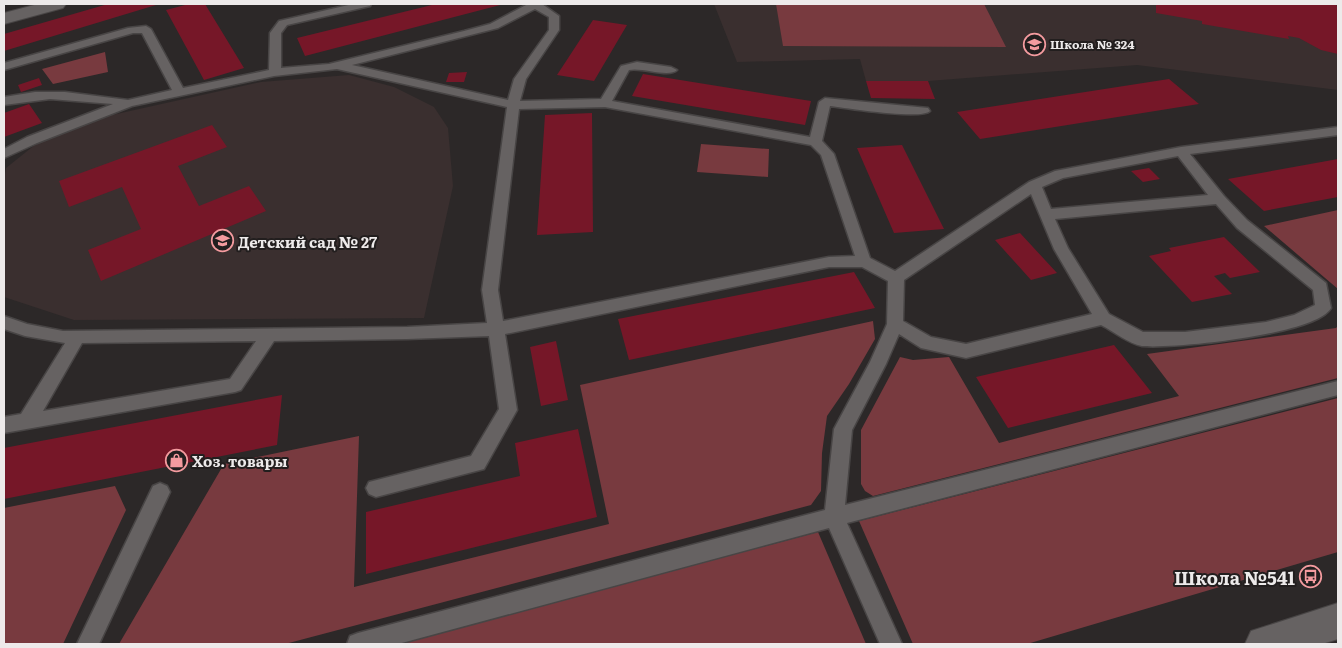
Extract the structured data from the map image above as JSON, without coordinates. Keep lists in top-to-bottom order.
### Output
{
  "places": {
    "school or university": ["Школа № 324", "Детский сад № 27"],
    "shop": ["Хоз. товары"],
    "bus stop": ["Школа №541"]
  }
}
